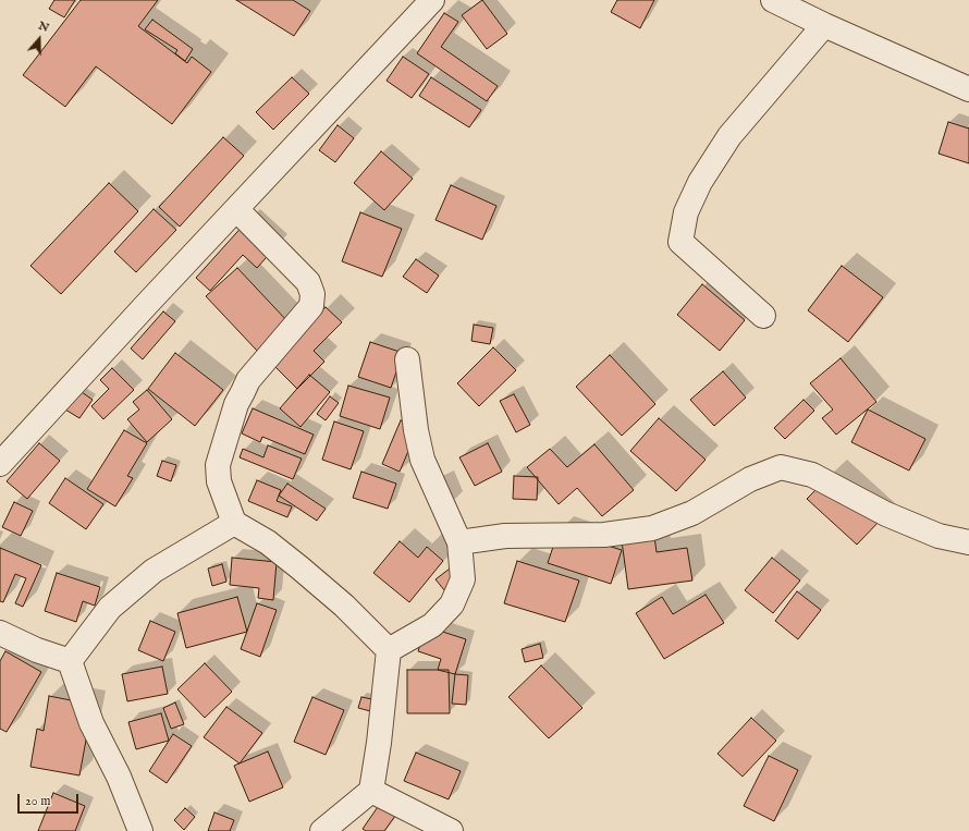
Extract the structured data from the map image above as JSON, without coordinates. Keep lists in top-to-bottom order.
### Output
{
  "scale_bar": "20 m",
  "north": "top"
}
